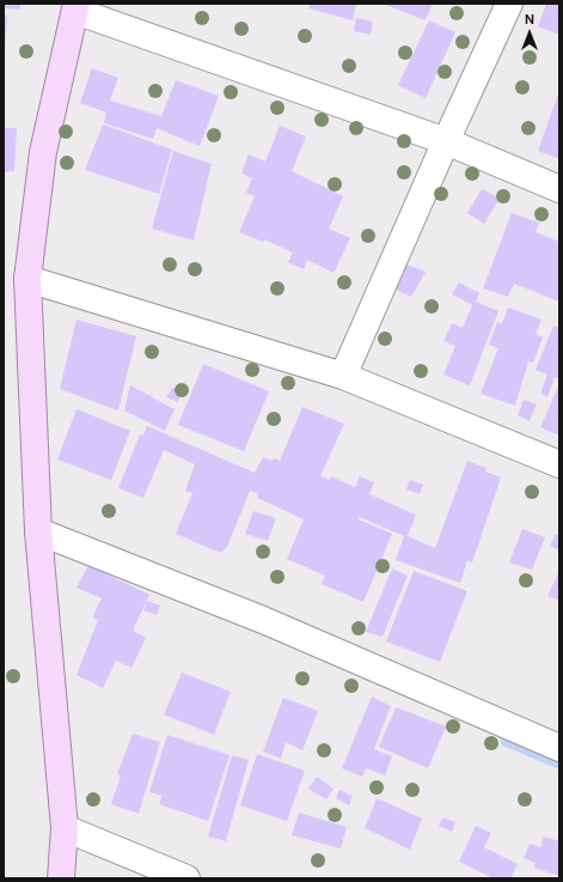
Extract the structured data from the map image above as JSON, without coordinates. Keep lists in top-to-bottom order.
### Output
{
  "north": "top"
}
